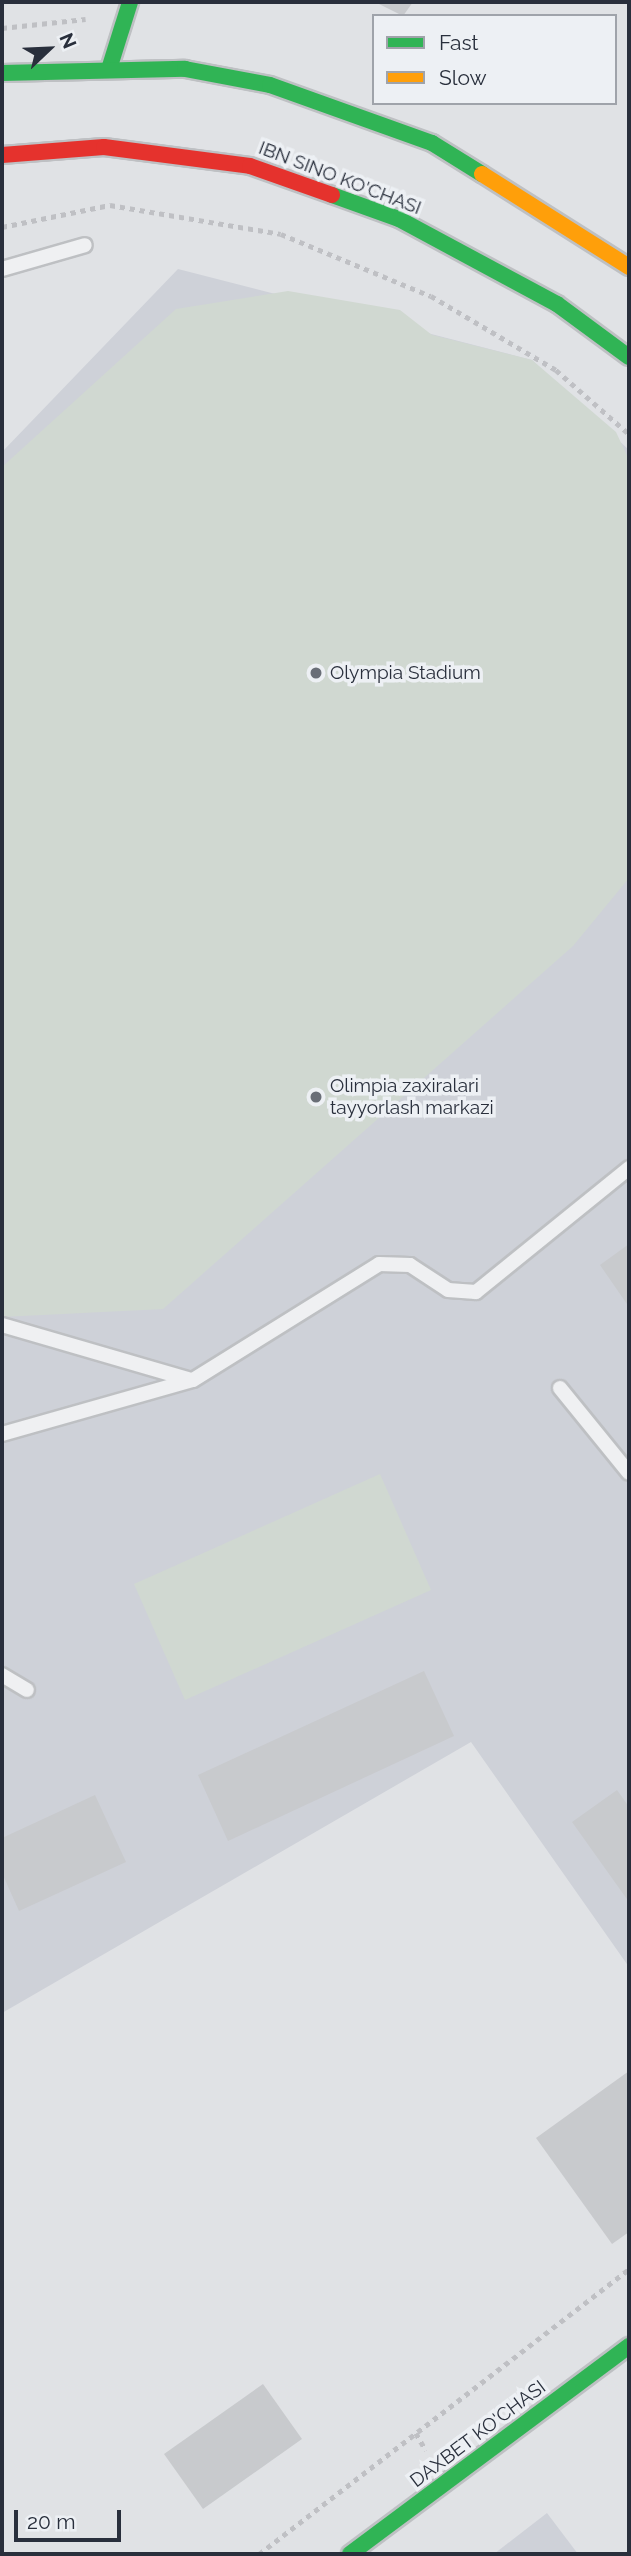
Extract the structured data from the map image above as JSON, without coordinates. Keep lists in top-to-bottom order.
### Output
{
  "streets": {
    "main road": ["IBN SINO KO'CHASI", "DAXBET KO'CHASI"]
  },
  "places": ["Olympia Stadium", "Olimpia zaxiralari tayyorlash markazi"],
  "legend": ["Fast", "Slow"],
  "scale_bar": "20 m",
  "north": "top right"
}
